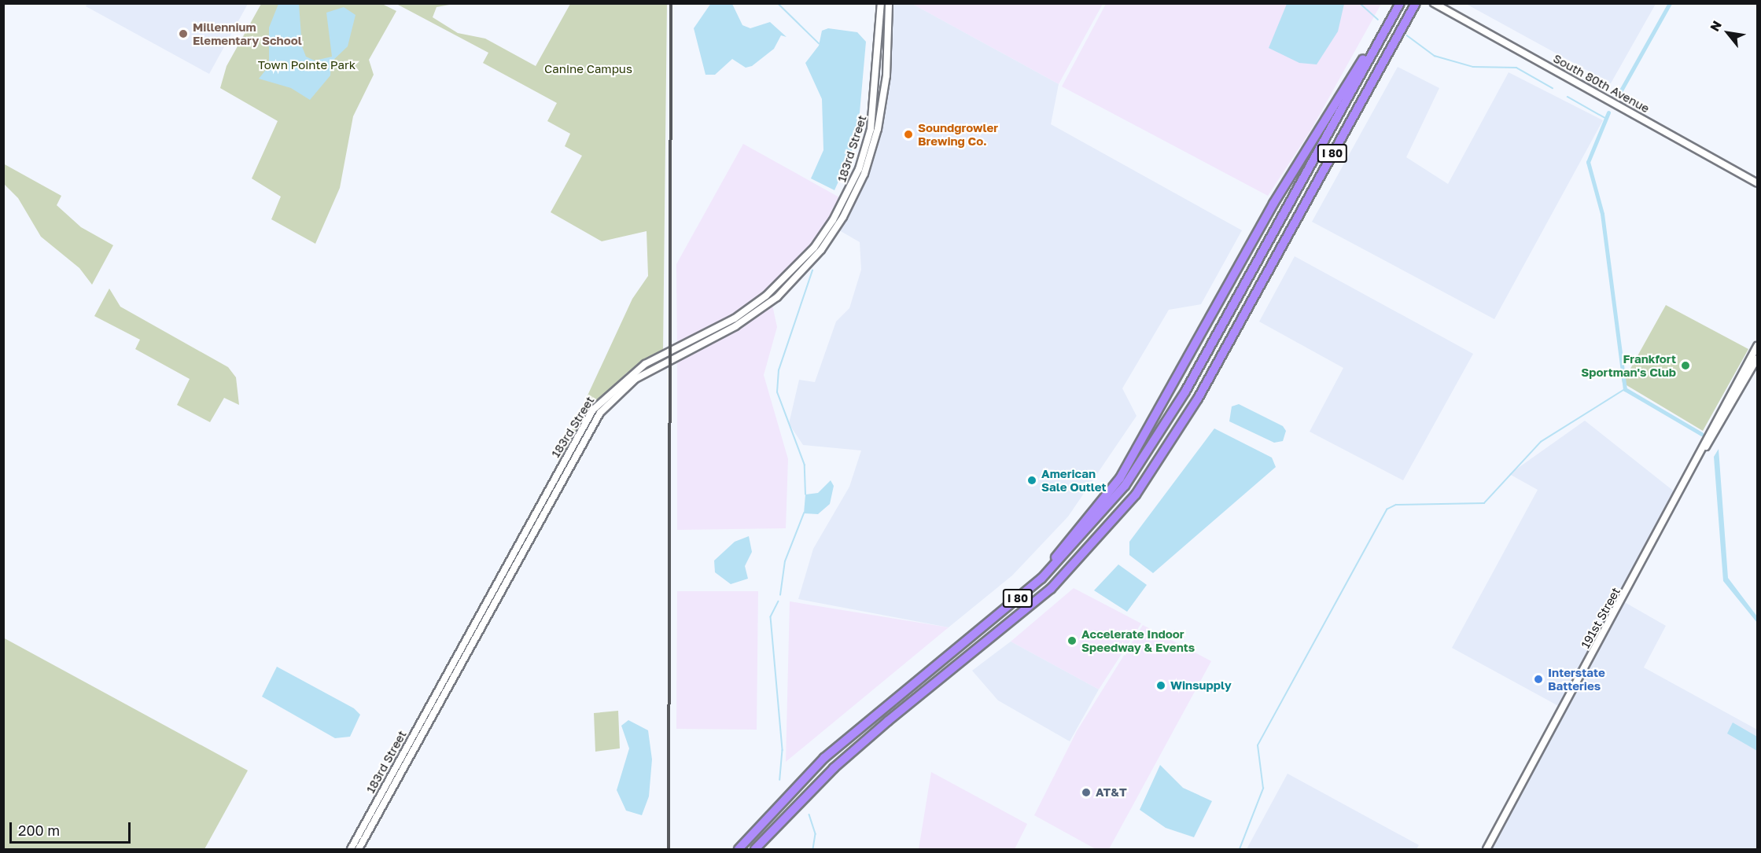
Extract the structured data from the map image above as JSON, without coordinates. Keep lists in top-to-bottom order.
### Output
{
  "streets": {
    "highway": ["I 80"],
    "street": ["South 80th Avenue", "183rd Street", "191st Street"]
  },
  "parks": ["Town Pointe Park", "Canine Campus"],
  "places": [
    "Millennium Elementary School",
    "Soundgrowler Brewing Co.",
    "Frankfort Sportman's Club",
    "American Sale Outlet",
    "Accelerate Indoor Speedway & Events",
    "Interstate Batteries",
    "Winsupply",
    "AT&T"
  ],
  "scale_bar": "200 m",
  "north": "top left"
}
